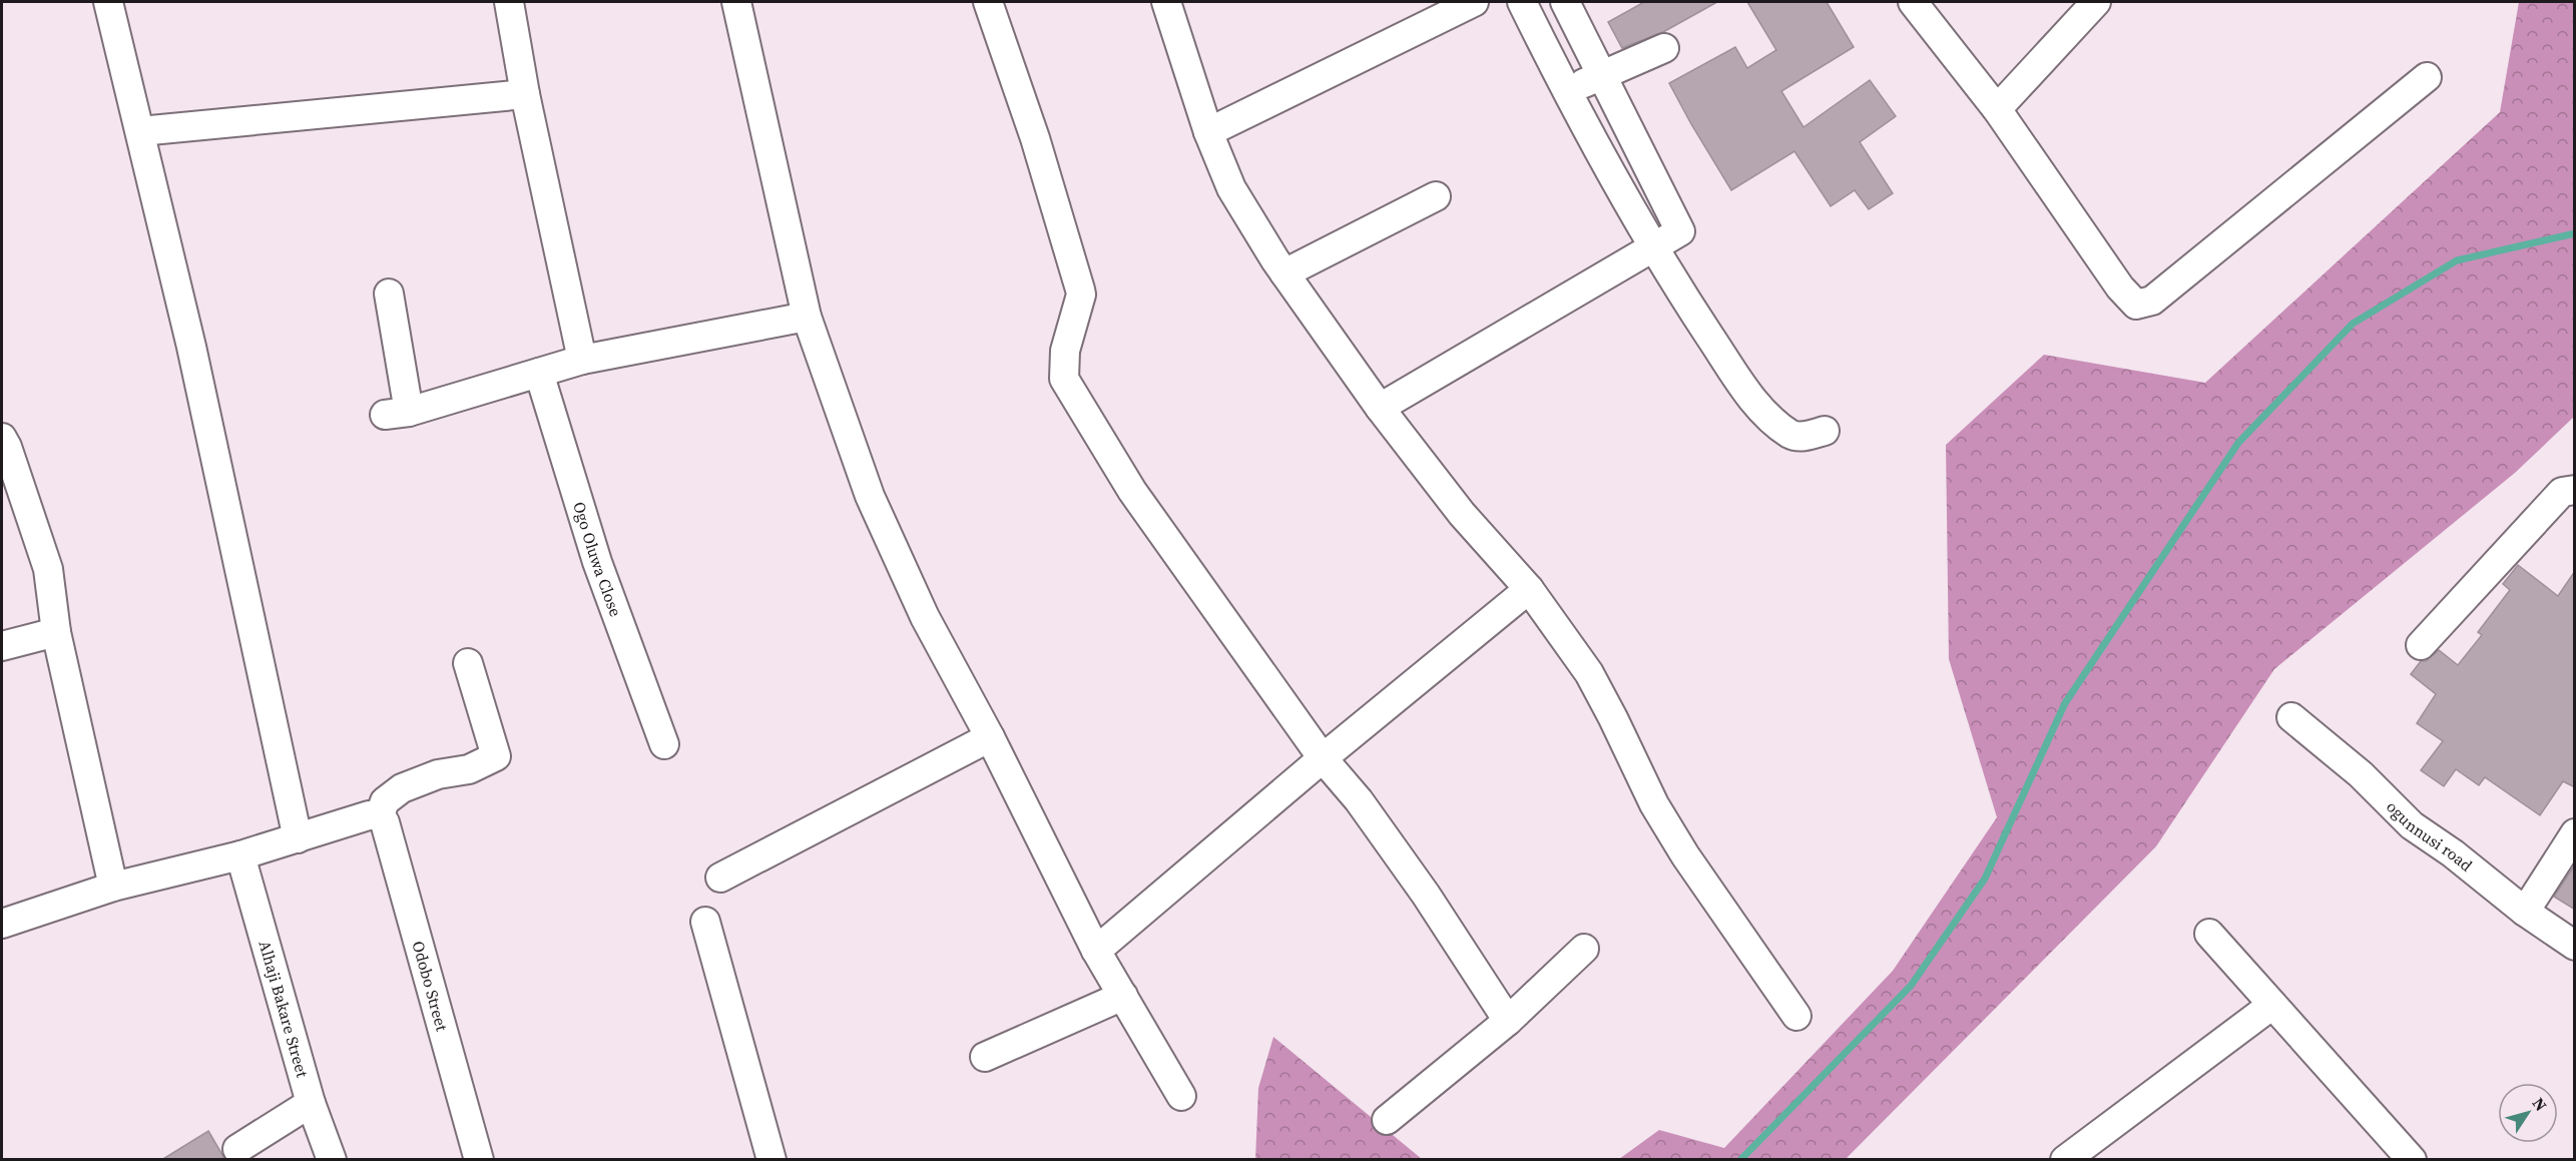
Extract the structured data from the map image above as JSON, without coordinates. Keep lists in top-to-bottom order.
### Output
{
  "streets": {
    "street": [
      "Ogo Oluwa Close",
      "ogunnusi road",
      "Odobo Street",
      "Alhaji Bakare Street"
    ]
  },
  "north": "top right"
}
